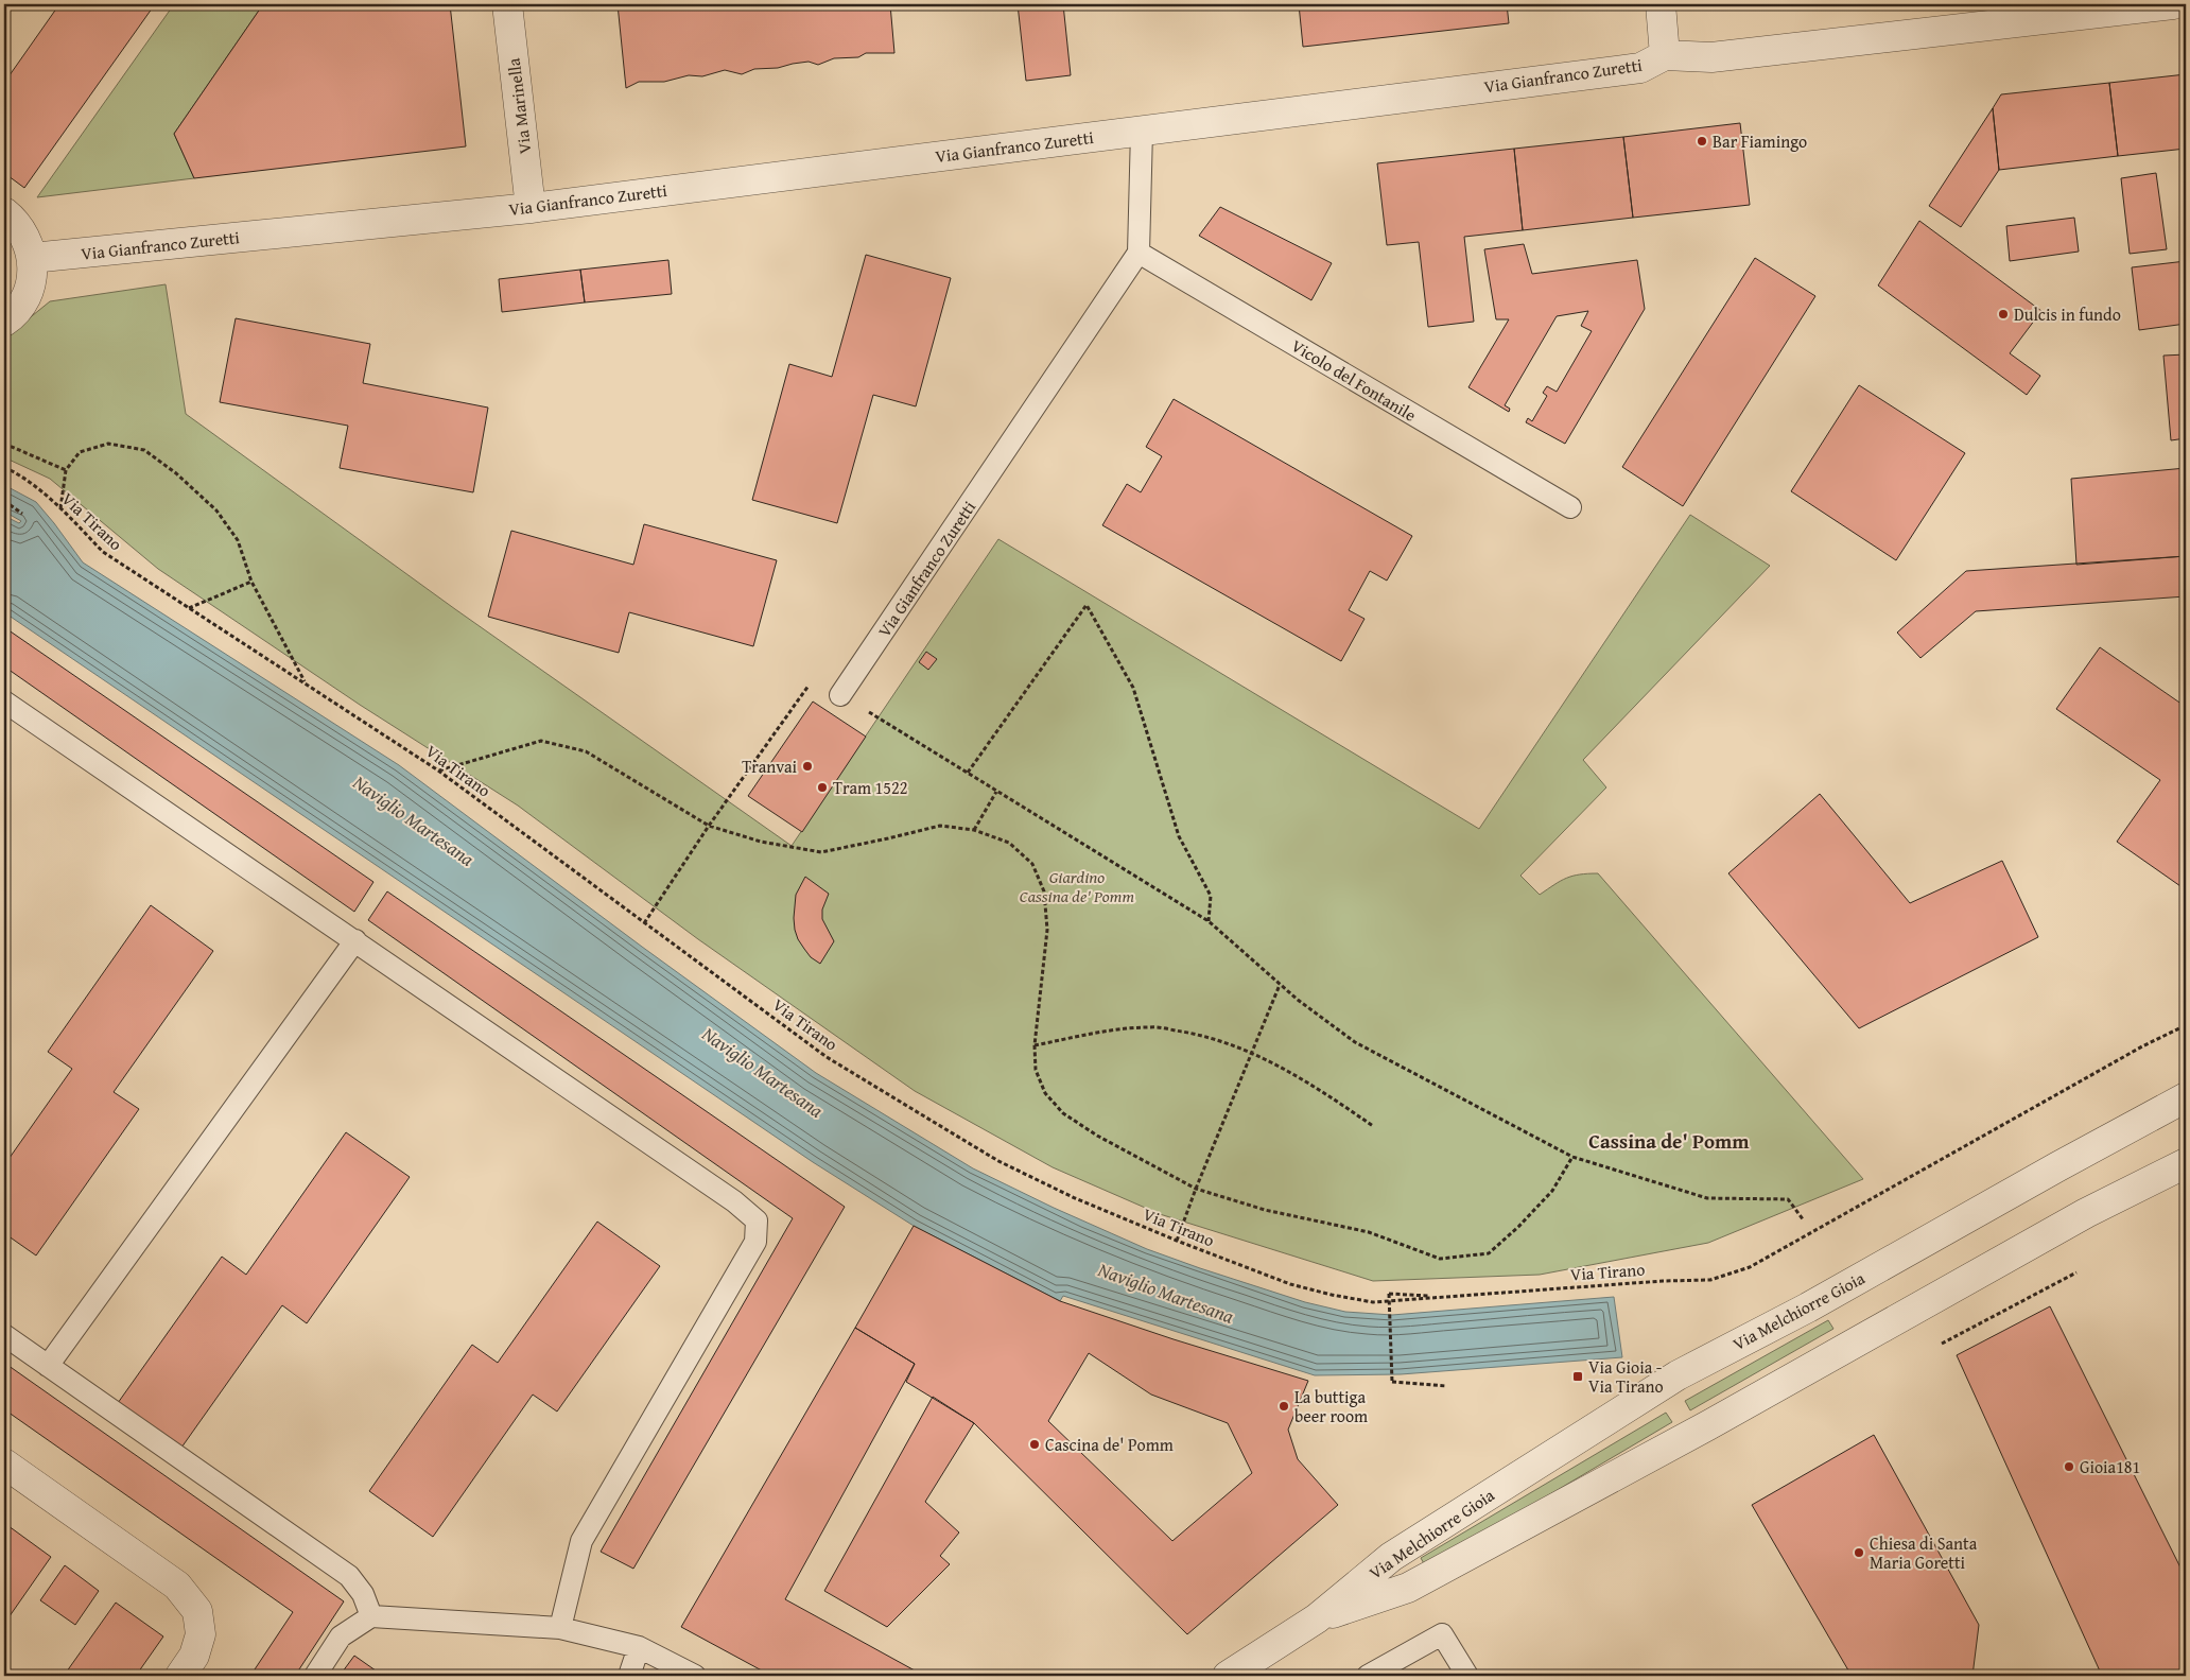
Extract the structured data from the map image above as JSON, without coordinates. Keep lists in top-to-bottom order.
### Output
{
  "streets": {
    "street": ["Via Gianfranco Zuretti", "Via Marinella", "Via Melchiorre Gioia"],
    "lane": ["Vicolo del Fontanile"],
    "path": ["Via Tirano"]
  },
  "crossings": [
    ["Via Gianfranco Zuretti", "Via Marinella"],
    ["Via Gianfranco Zuretti", "Vicolo del Fontanile"]
  ],
  "districts": ["Cassina de' Pomm"],
  "water": ["Naviglio Martesana"],
  "parks": ["Giardino Cassina de' Pomm"],
  "places": {
    "other": [
      "Bar Fiamingo",
      "Dulcis in fundo",
      "Tranvai",
      "Tram 1522",
      "La buttiga beer room",
      "Cascina de' Pomm",
      "Gioia181",
      "Chiesa di Santa Maria Goretti"
    ],
    "transit": ["Via Gioia - Via Tirano"]
  }
}
